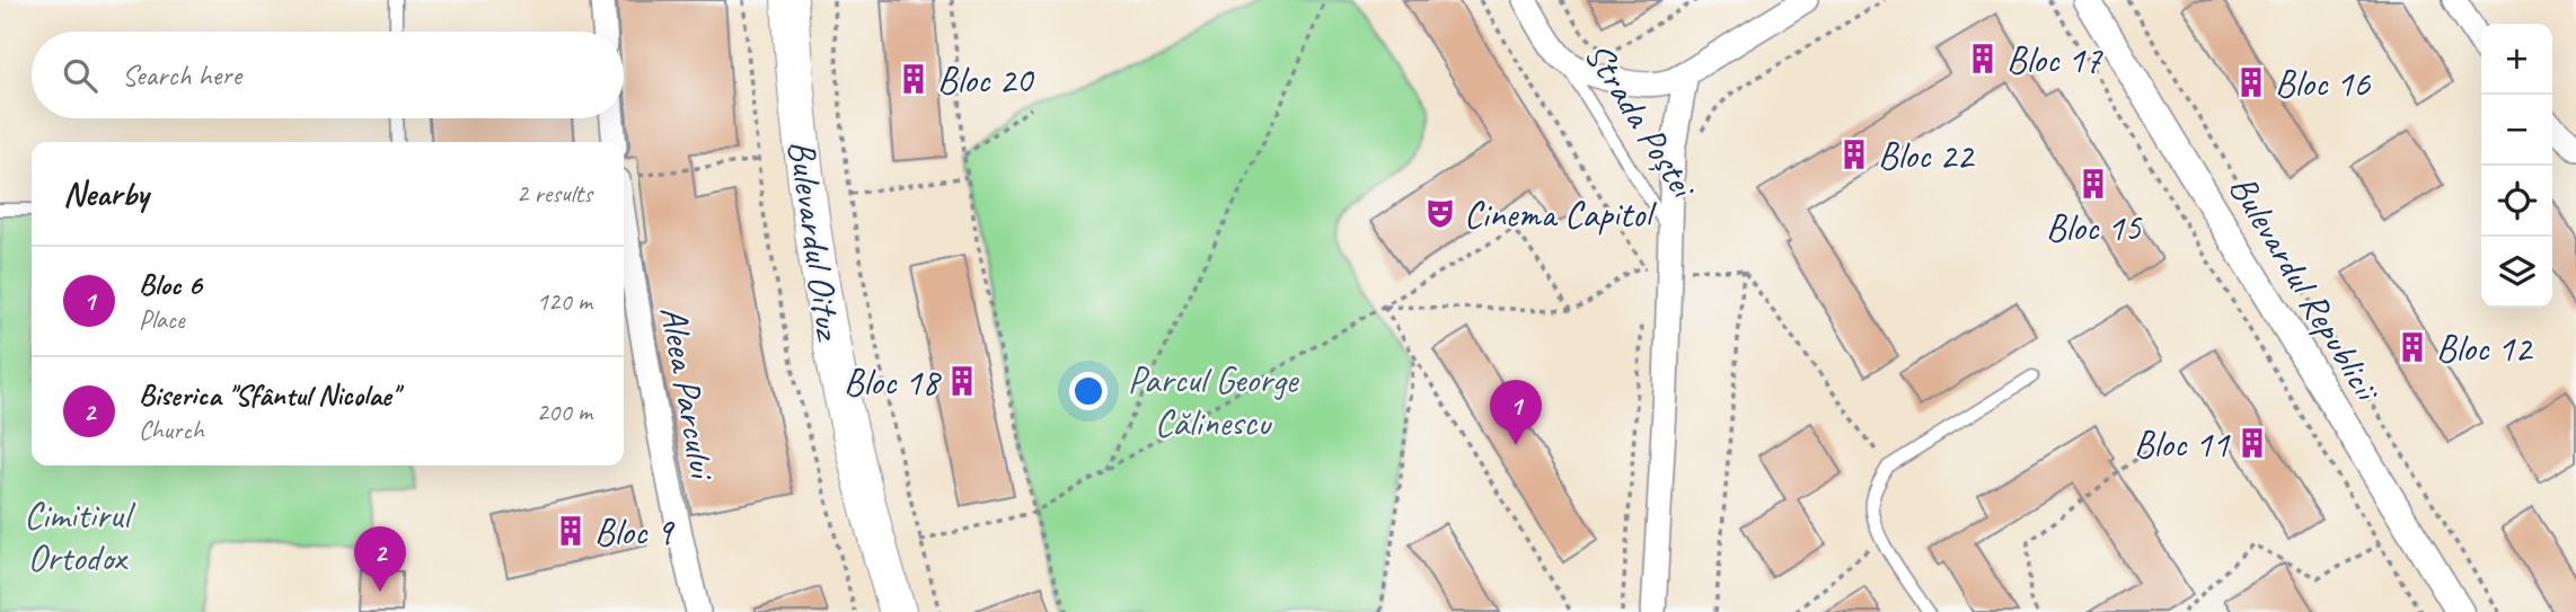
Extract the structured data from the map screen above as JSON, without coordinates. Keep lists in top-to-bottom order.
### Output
{
  "streets": {
    "main road": ["Bulevardul Oituz"],
    "street": ["Strada Poștei", "Bulevardul Republicii", "Aleea Parcului"]
  },
  "parks": ["Parcul George Călinescu", "Cimitirul Ortodox"],
  "places": {
    "building": [
      "Bloc 17",
      "Bloc 20",
      "Bloc 16",
      "Bloc 22",
      "Bloc 15",
      "Bloc 12",
      "Bloc 18",
      "Bloc 11",
      "Bloc 9"
    ],
    "theatre": ["Cinema Capitol"]
  },
  "page": {
    "map_buttons": ["+", "−"],
    "search": "Search here",
    "heading": ["Nearby", "2 results"],
    "list": [
      {
        "mark": "1",
        "name": "Bloc 6",
        "note": "Place",
        "value": "120 m"
      },
      {
        "mark": "2",
        "name": "Biserica \"Sfântul Nicolae\"",
        "note": "Church",
        "value": "200 m"
      }
    ],
    "pins": ["1", "2"]
  }
}
